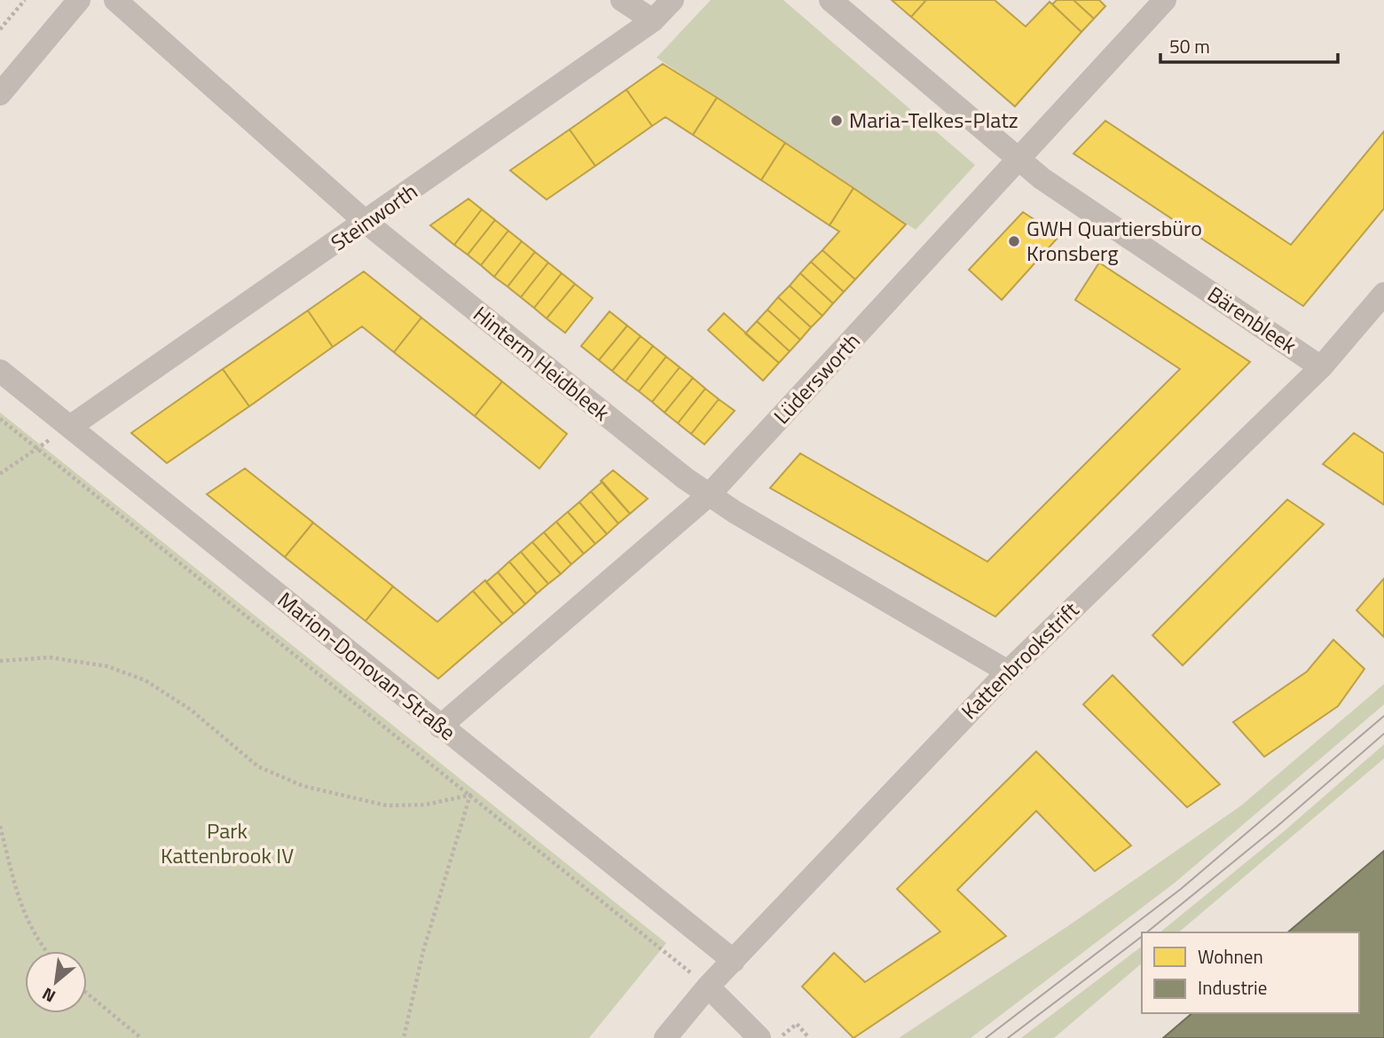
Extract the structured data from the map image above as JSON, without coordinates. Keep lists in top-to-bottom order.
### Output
{
  "streets": {
    "street": [
      "Steinworth",
      "Bärenbleek",
      "Hinterm Heidbleek",
      "Lüdersworth",
      "Kattenbrookstrift",
      "Marion-Donovan-Straße"
    ]
  },
  "crossings": [
    ["Steinworth", "Hinterm Heidbleek"],
    ["Steinworth", "Marion-Donovan-Straße"],
    ["Bärenbleek", "Lüdersworth"],
    ["Bärenbleek", "Kattenbrookstrift"],
    ["Hinterm Heidbleek", "Lüdersworth"],
    ["Hinterm Heidbleek", "Kattenbrookstrift"],
    ["Lüdersworth", "Marion-Donovan-Straße"],
    ["Kattenbrookstrift", "Marion-Donovan-Straße"]
  ],
  "parks": ["Park Kattenbrook IV"],
  "places": ["Maria-Telkes-Platz", "GWH Quartiersbüro Kronsberg"],
  "legend": ["Wohnen", "Industrie"],
  "scale_bar": "50 m",
  "north": "bottom left"
}
